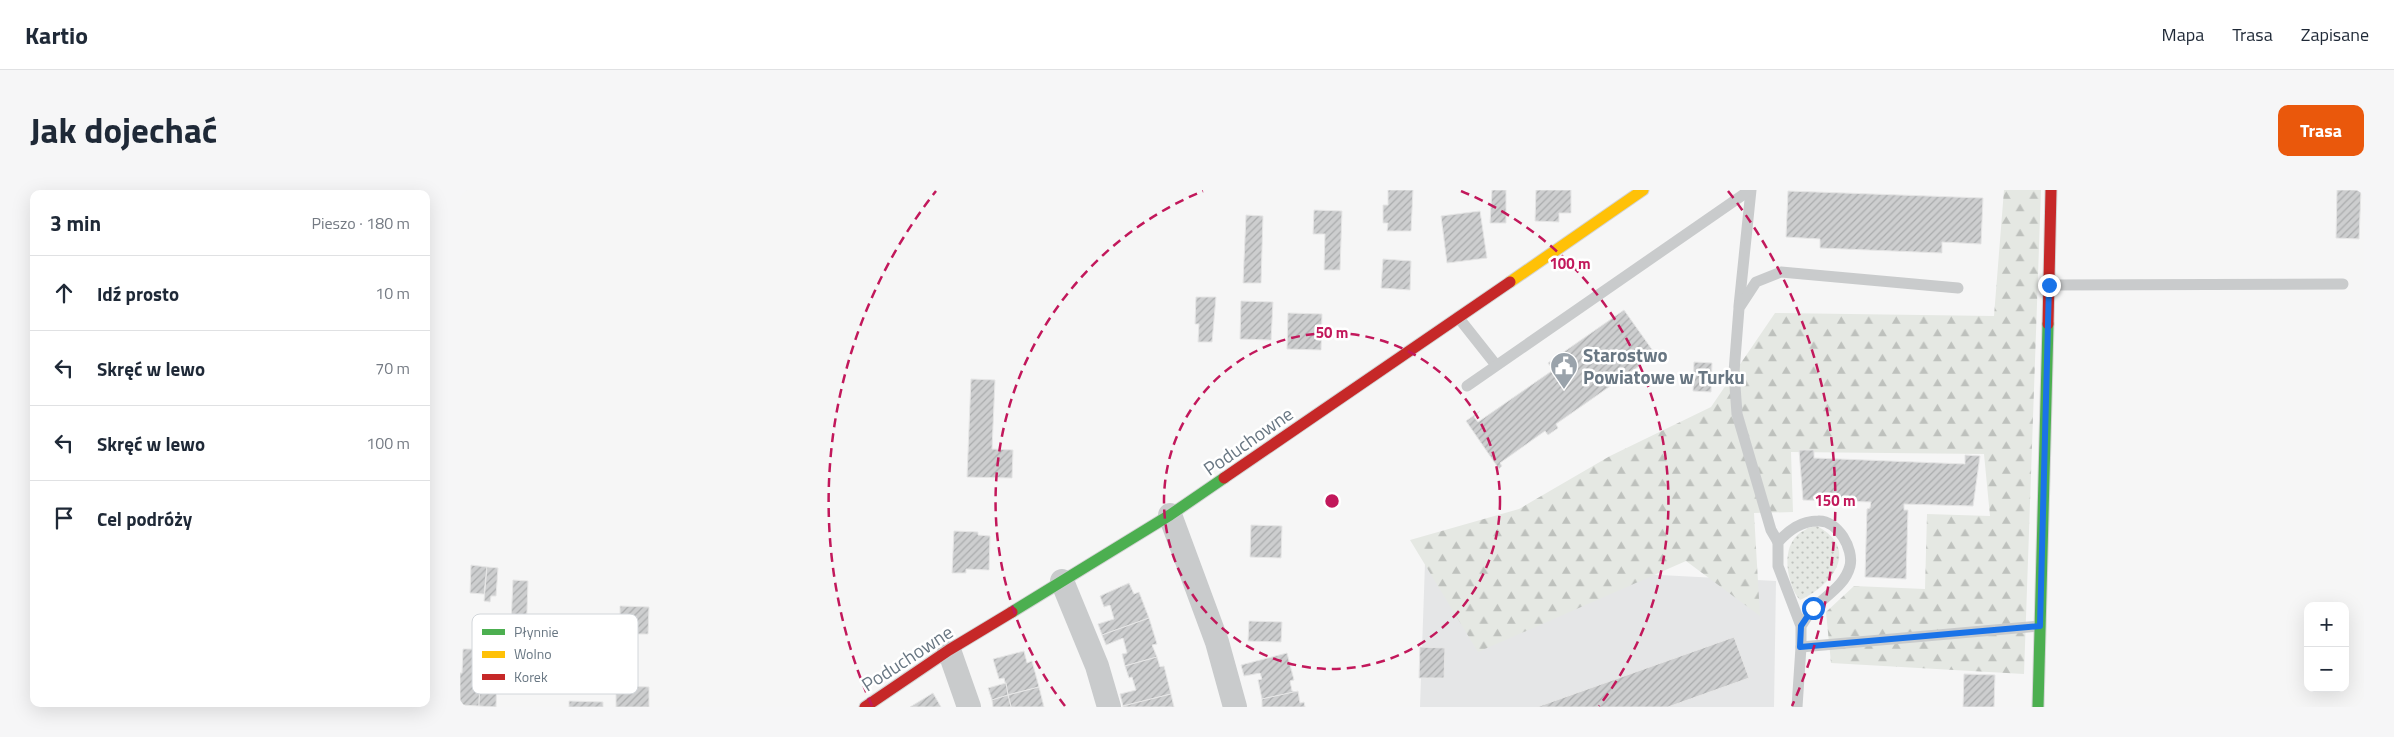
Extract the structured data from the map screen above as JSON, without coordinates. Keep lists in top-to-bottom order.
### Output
{
  "streets": {
    "street": ["Poduchowne"]
  },
  "places": {
    "public building": ["Starostwo Powiatowe w Turku"]
  },
  "legend": ["Płynnie", "Wolno", "Korek"],
  "page": {
    "header": "Kartio",
    "nav": ["Mapa", "Trasa", "Zapisane"],
    "title": "Jak dojechać",
    "buttons": "Trasa",
    "heading": ["3 min", "Pieszo · 180 m"],
    "list": [
      ["Idź prosto", "10 m"],
      ["Skręć w lewo", "70 m"],
      ["Skręć w lewo", "100 m"],
      "Cel podróży"
    ],
    "map_buttons": ["+", "−"]
  },
  "rings": ["100 m", "50 m", "150 m"]
}
